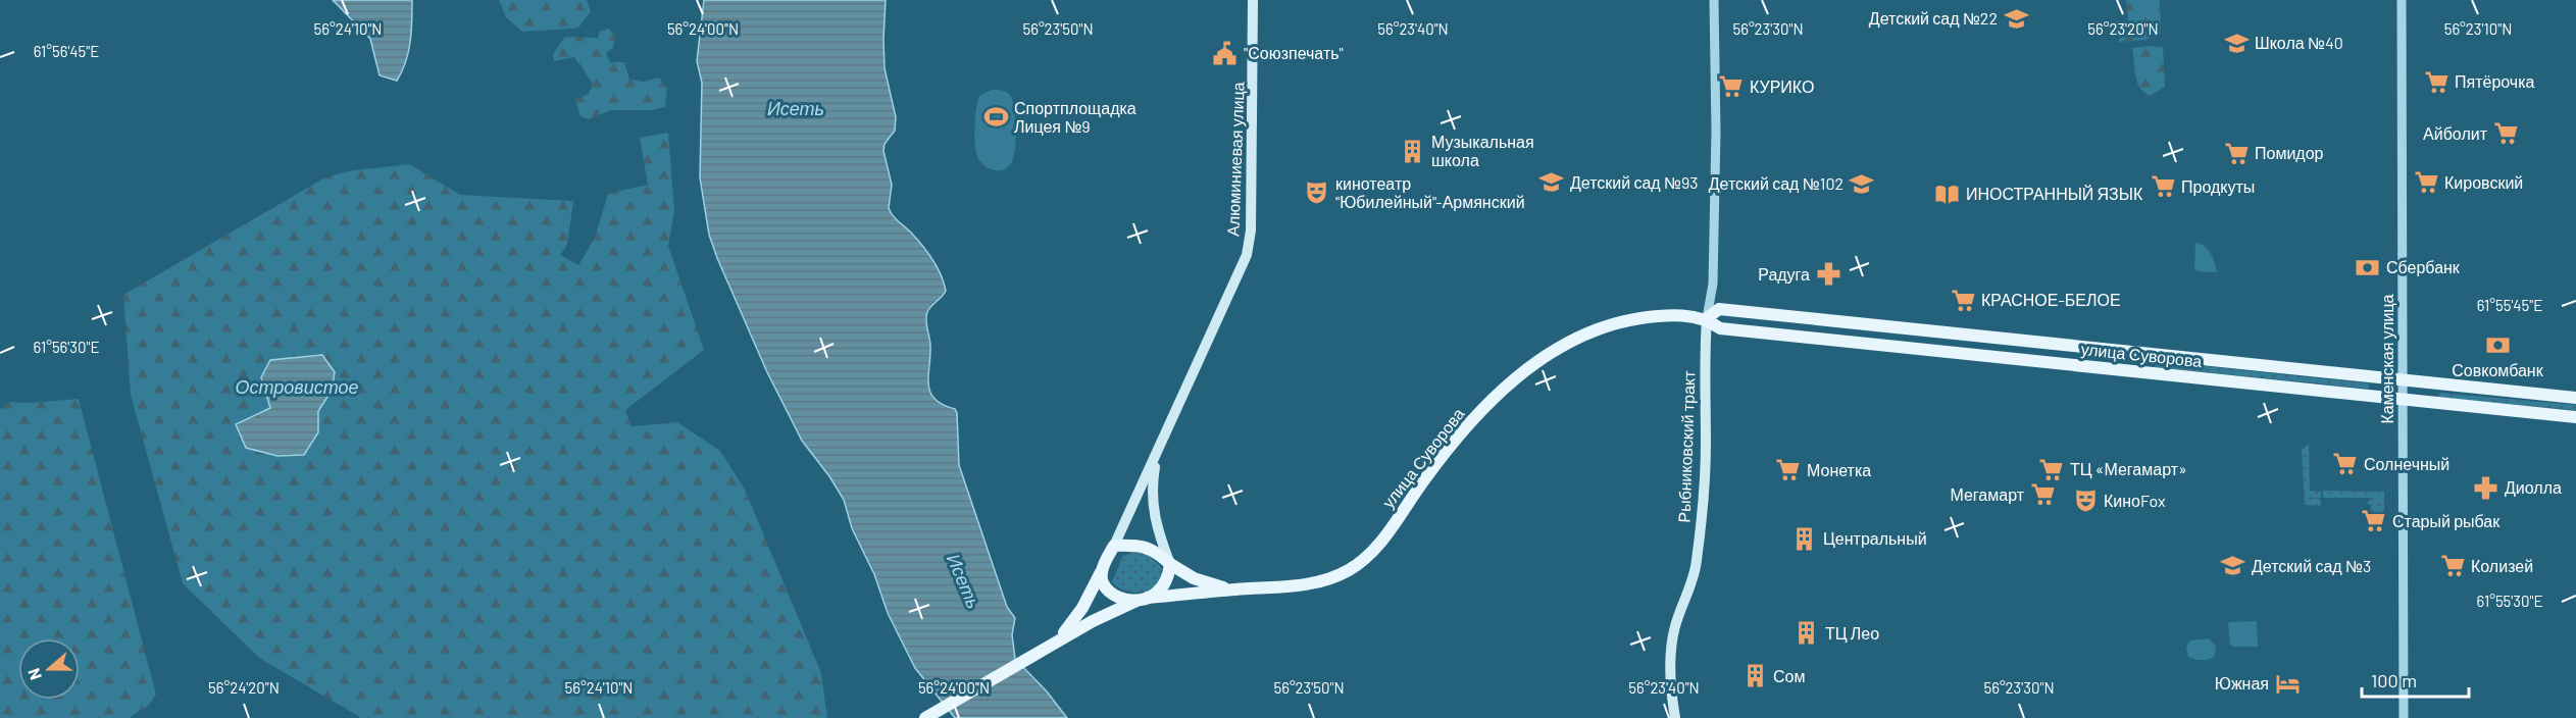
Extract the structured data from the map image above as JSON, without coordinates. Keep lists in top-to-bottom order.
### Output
{
  "streets": {
    "main road": ["Алюминиевая улица", "улица Суворова", "Рыбниковский тракт"],
    "street": ["Каменская улица"]
  },
  "crossings": [
    ["улица Суворова", "Каменская улица"],
    ["улица Суворова", "Рыбниковский тракт"]
  ],
  "water": ["Исеть", "Островистое"],
  "places": {
    "school or university": [
      "Детский сад №22",
      "Школа №40",
      "Детский сад №93",
      "Детский сад №102",
      "Детский сад №3"
    ],
    "public building": ["\"Союзпечать\""],
    "supermarket": [
      "Пятёрочка",
      "КУРИКО",
      "Айболит",
      "Помидор",
      "Кировский",
      "Продкуты",
      "КРАСНОЕ-БЕЛОЕ",
      "Солнечный",
      "ТЦ «Мегамарт»",
      "Монетка",
      "Мегамарт",
      "Старый рыбак",
      "Колизей"
    ],
    "sports": ["Спортплощадка Лицея №9"],
    "building": [
      "Музыкальная школа",
      "Центральный",
      "ТЦ Лео",
      "Сом"
    ],
    "theatre": ["кинотеатр \"Юбилейный\"-Армянский", "КиноFox"],
    "library": ["ИНОСТРАННЫЙ ЯЗЫК"],
    "bank": ["Сбербанк", "Совкомбанк"],
    "pharmacy": ["Радуга", "Диолла"],
    "hotel": ["Южная"]
  },
  "scale_bar": "100 m",
  "north": "left",
  "coordinates": [
    "56°23'10\"N",
    "56°24'10\"N",
    "56°24'00\"N",
    "56°23'50\"N",
    "56°23'40\"N",
    "56°23'30\"N",
    "56°23'20\"N",
    "61°56'45\"E",
    "61°55'45\"E",
    "61°56'30\"E",
    "61°55'30\"E",
    "56°24'20\"N"
  ]
}
